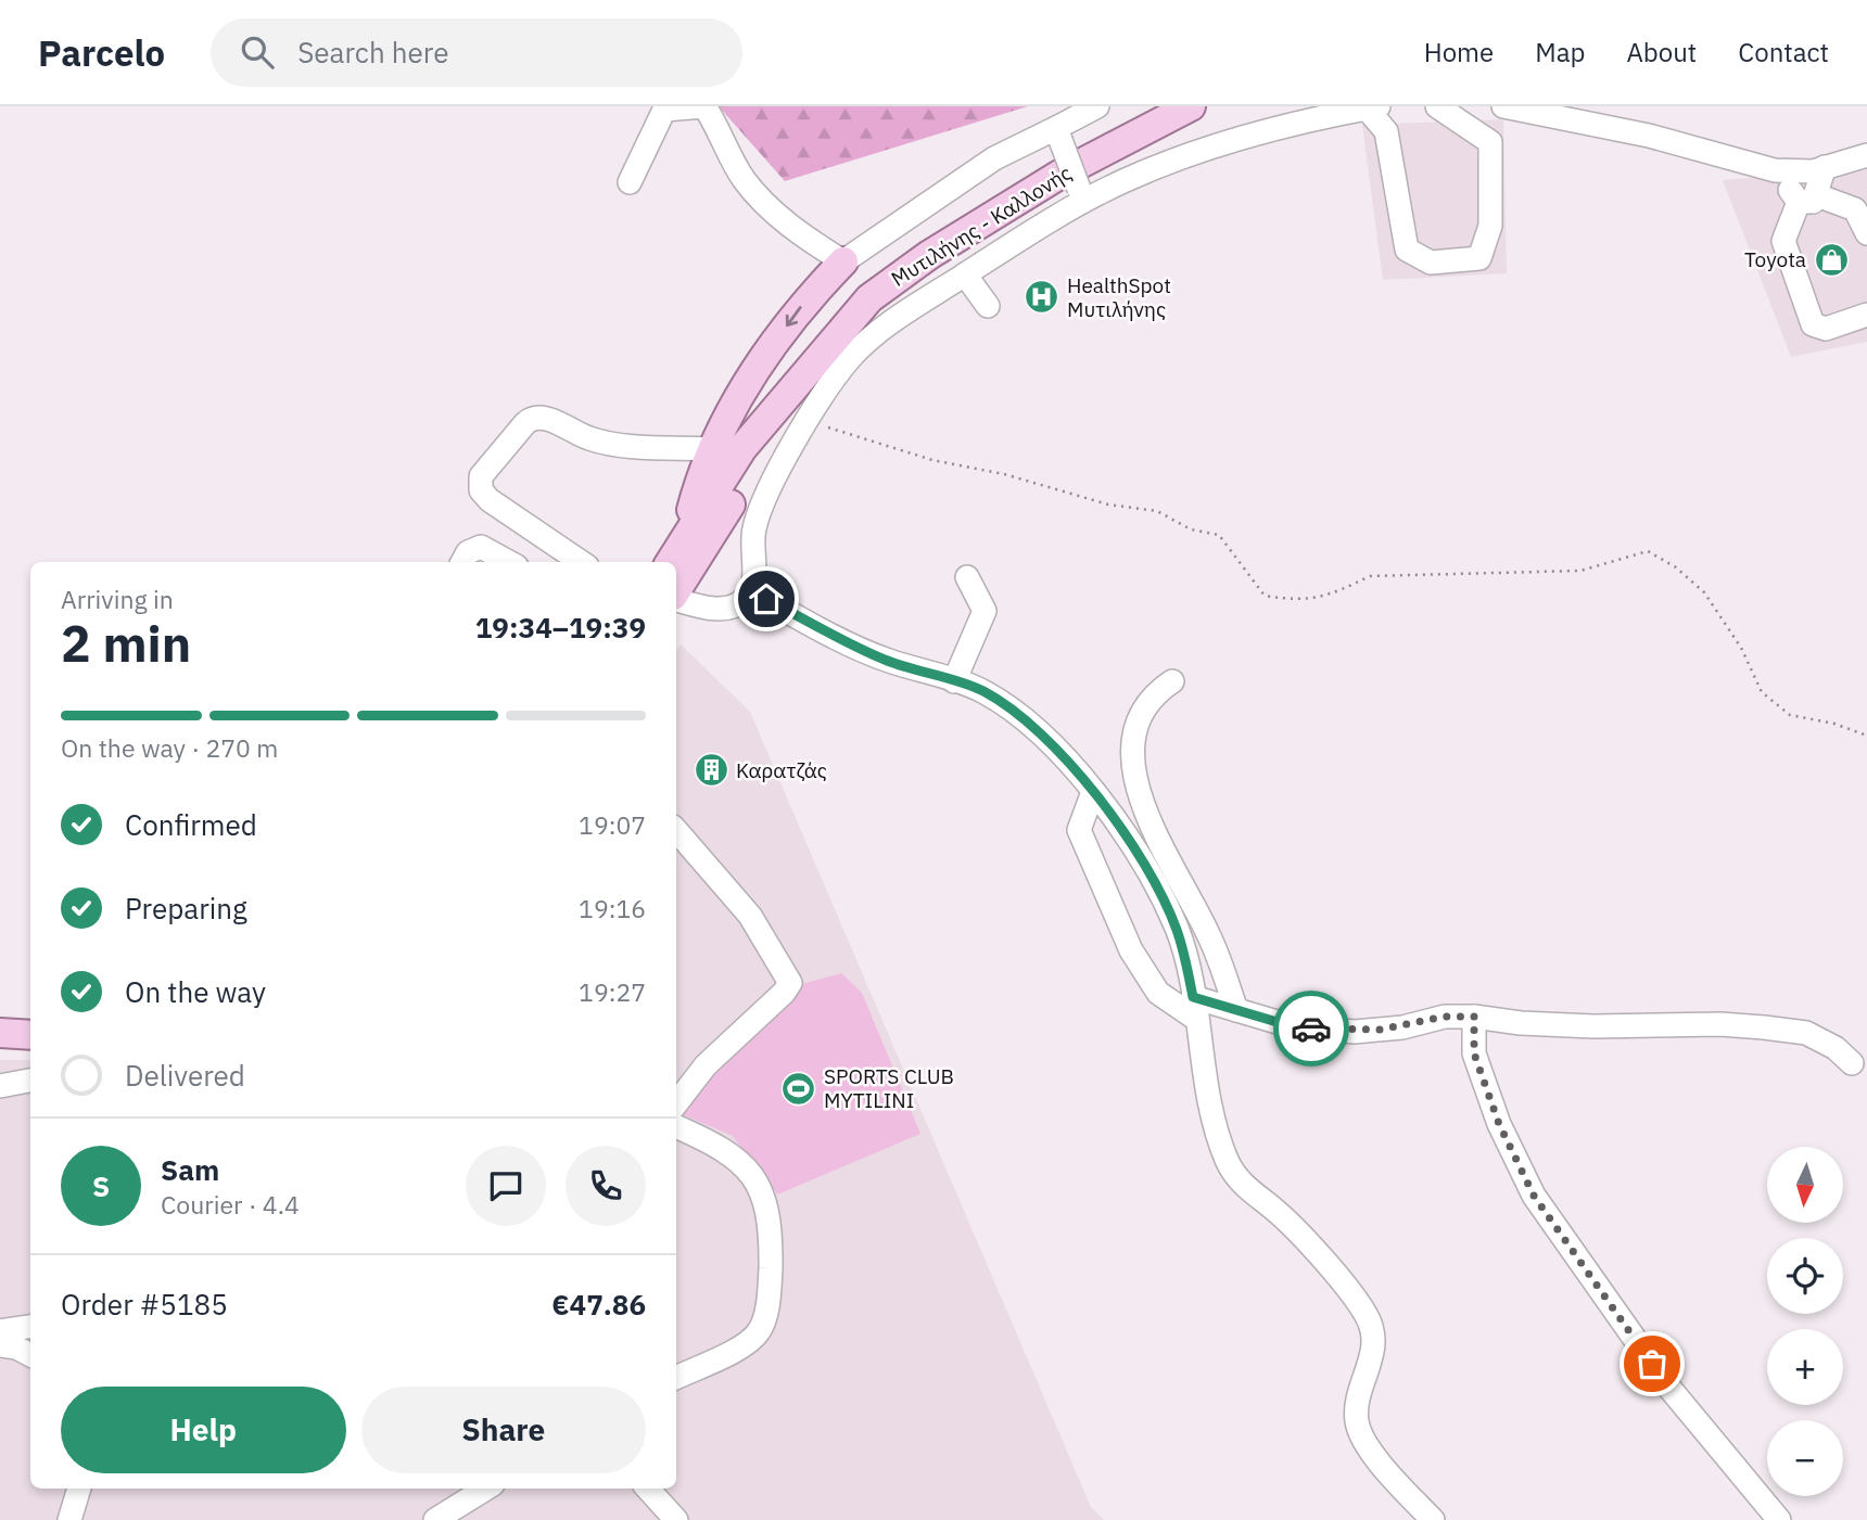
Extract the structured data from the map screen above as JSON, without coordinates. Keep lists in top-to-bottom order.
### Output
{
  "streets": {
    "main road": ["Μυτιλήνης - Καλλονής"]
  },
  "places": {
    "shop": ["Toyota"],
    "hospital": ["HealthSpot Μυτιλήνης"],
    "building": ["Καρατζάς"],
    "sports": ["SPORTS CLUB MYTILINI"]
  },
  "north": "bottom",
  "page": {
    "header": "Parcelo",
    "search": "Search here",
    "nav": [
      "Home",
      "Map",
      "About",
      "Contact"
    ],
    "heading": ["2 min", "Arriving in", "19:34–19:39"],
    "panel": [
      "Sam",
      "Courier · 4.4",
      "Order #5185",
      "€47.86"
    ],
    "bar": "On the way · 270 m",
    "list": [
      ["Confirmed", "19:07"],
      ["Preparing", "19:16"],
      ["On the way", "19:27"],
      "Delivered"
    ],
    "round": "S",
    "map_buttons": ["+", "−"],
    "buttons": ["Help", "Share"]
  }
}
